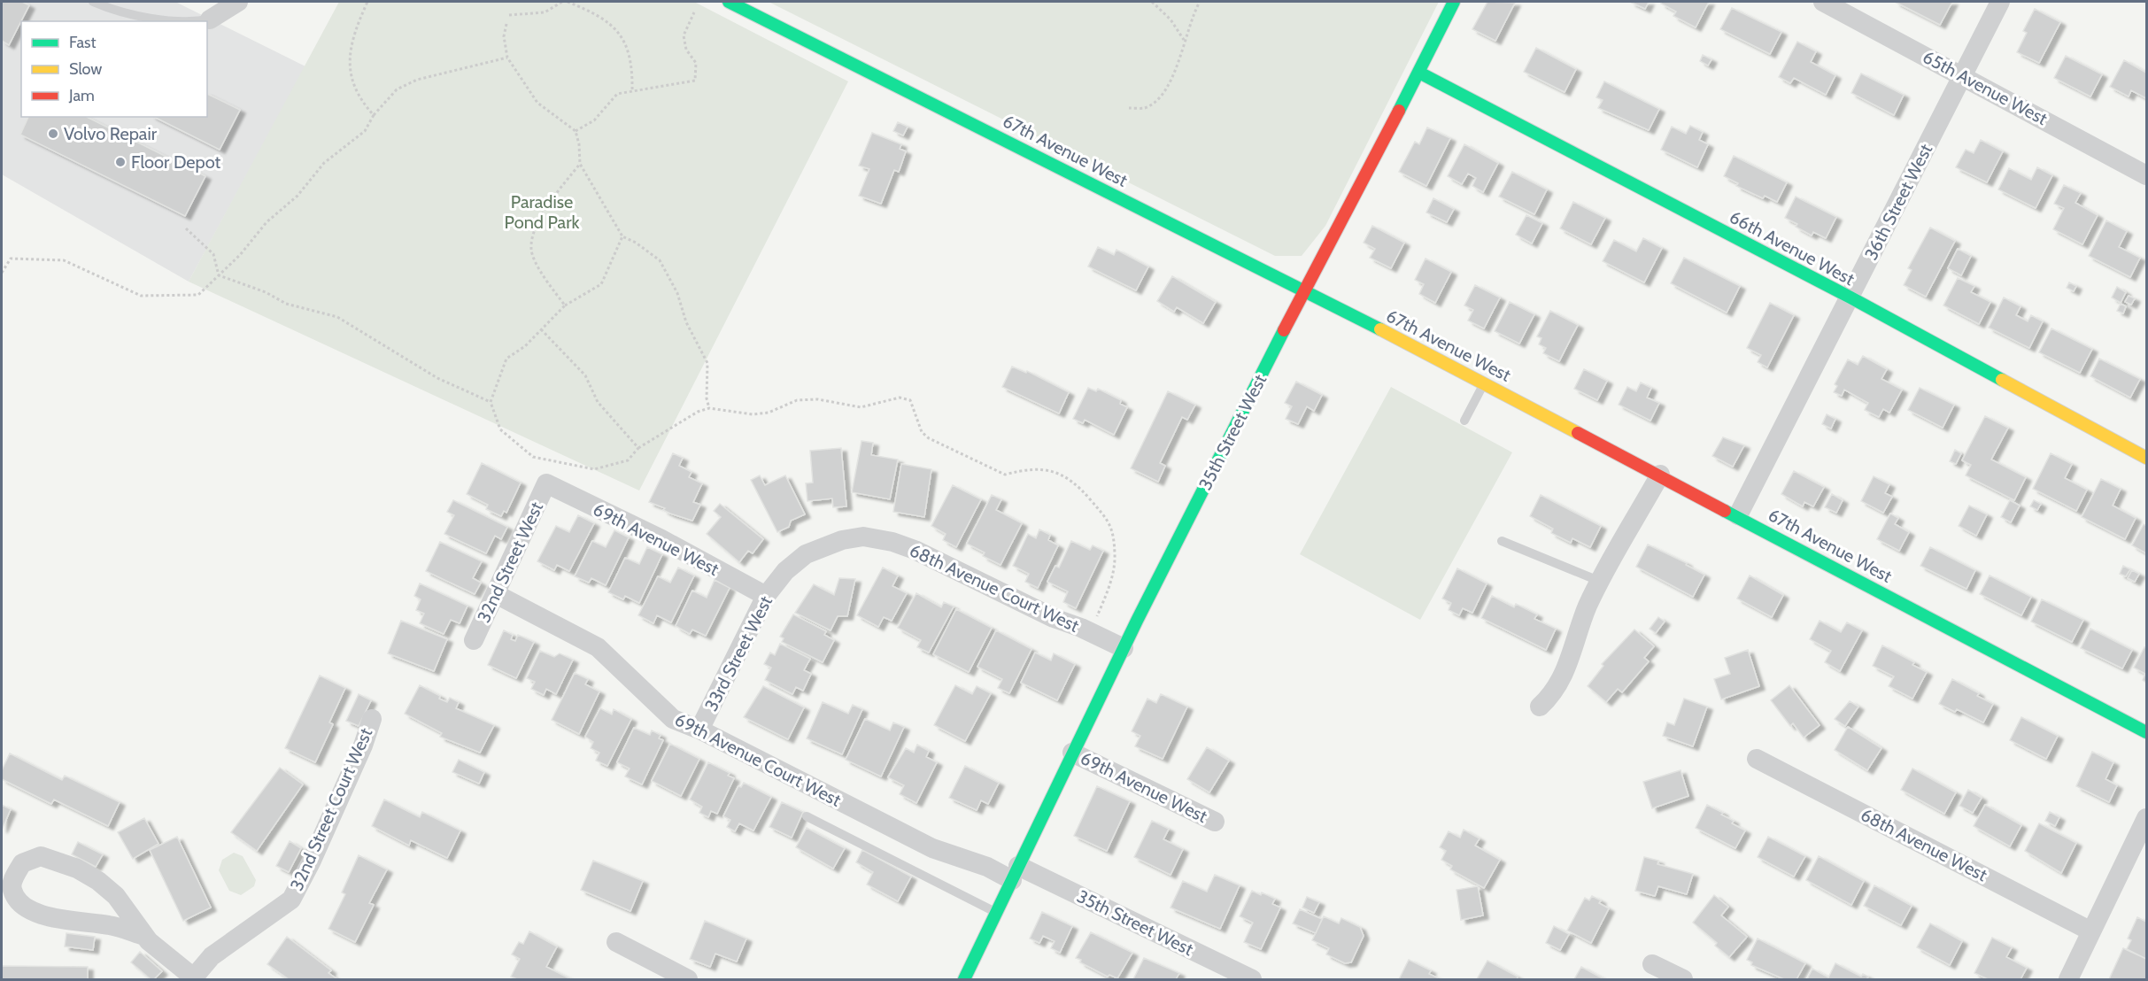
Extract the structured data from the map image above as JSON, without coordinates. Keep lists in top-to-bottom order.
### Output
{
  "streets": {
    "street": [
      "65th Avenue West",
      "67th Avenue West",
      "36th Street West",
      "66th Avenue West",
      "35th Street West",
      "69th Avenue West",
      "32nd Street West",
      "68th Avenue Court West",
      "33rd Street West",
      "69th Avenue Court West",
      "32nd Street Court West",
      "68th Avenue West"
    ]
  },
  "crossings": [
    ["65th Avenue West", "36th Street West"],
    ["67th Avenue West", "36th Street West"],
    ["67th Avenue West", "35th Street West"],
    ["36th Street West", "66th Avenue West"],
    ["66th Avenue West", "35th Street West"],
    ["35th Street West", "69th Avenue West"],
    ["35th Street West", "68th Avenue Court West"],
    ["35th Street West", "69th Avenue Court West"],
    ["69th Avenue West", "32nd Street West"],
    ["69th Avenue West", "33rd Street West"],
    ["32nd Street West", "69th Avenue Court West"],
    ["68th Avenue Court West", "33rd Street West"],
    ["33rd Street West", "69th Avenue Court West"]
  ],
  "parks": ["Paradise Pond Park"],
  "places": ["Volvo Repair", "Floor Depot"],
  "legend": ["Fast", "Slow", "Jam"]
}
